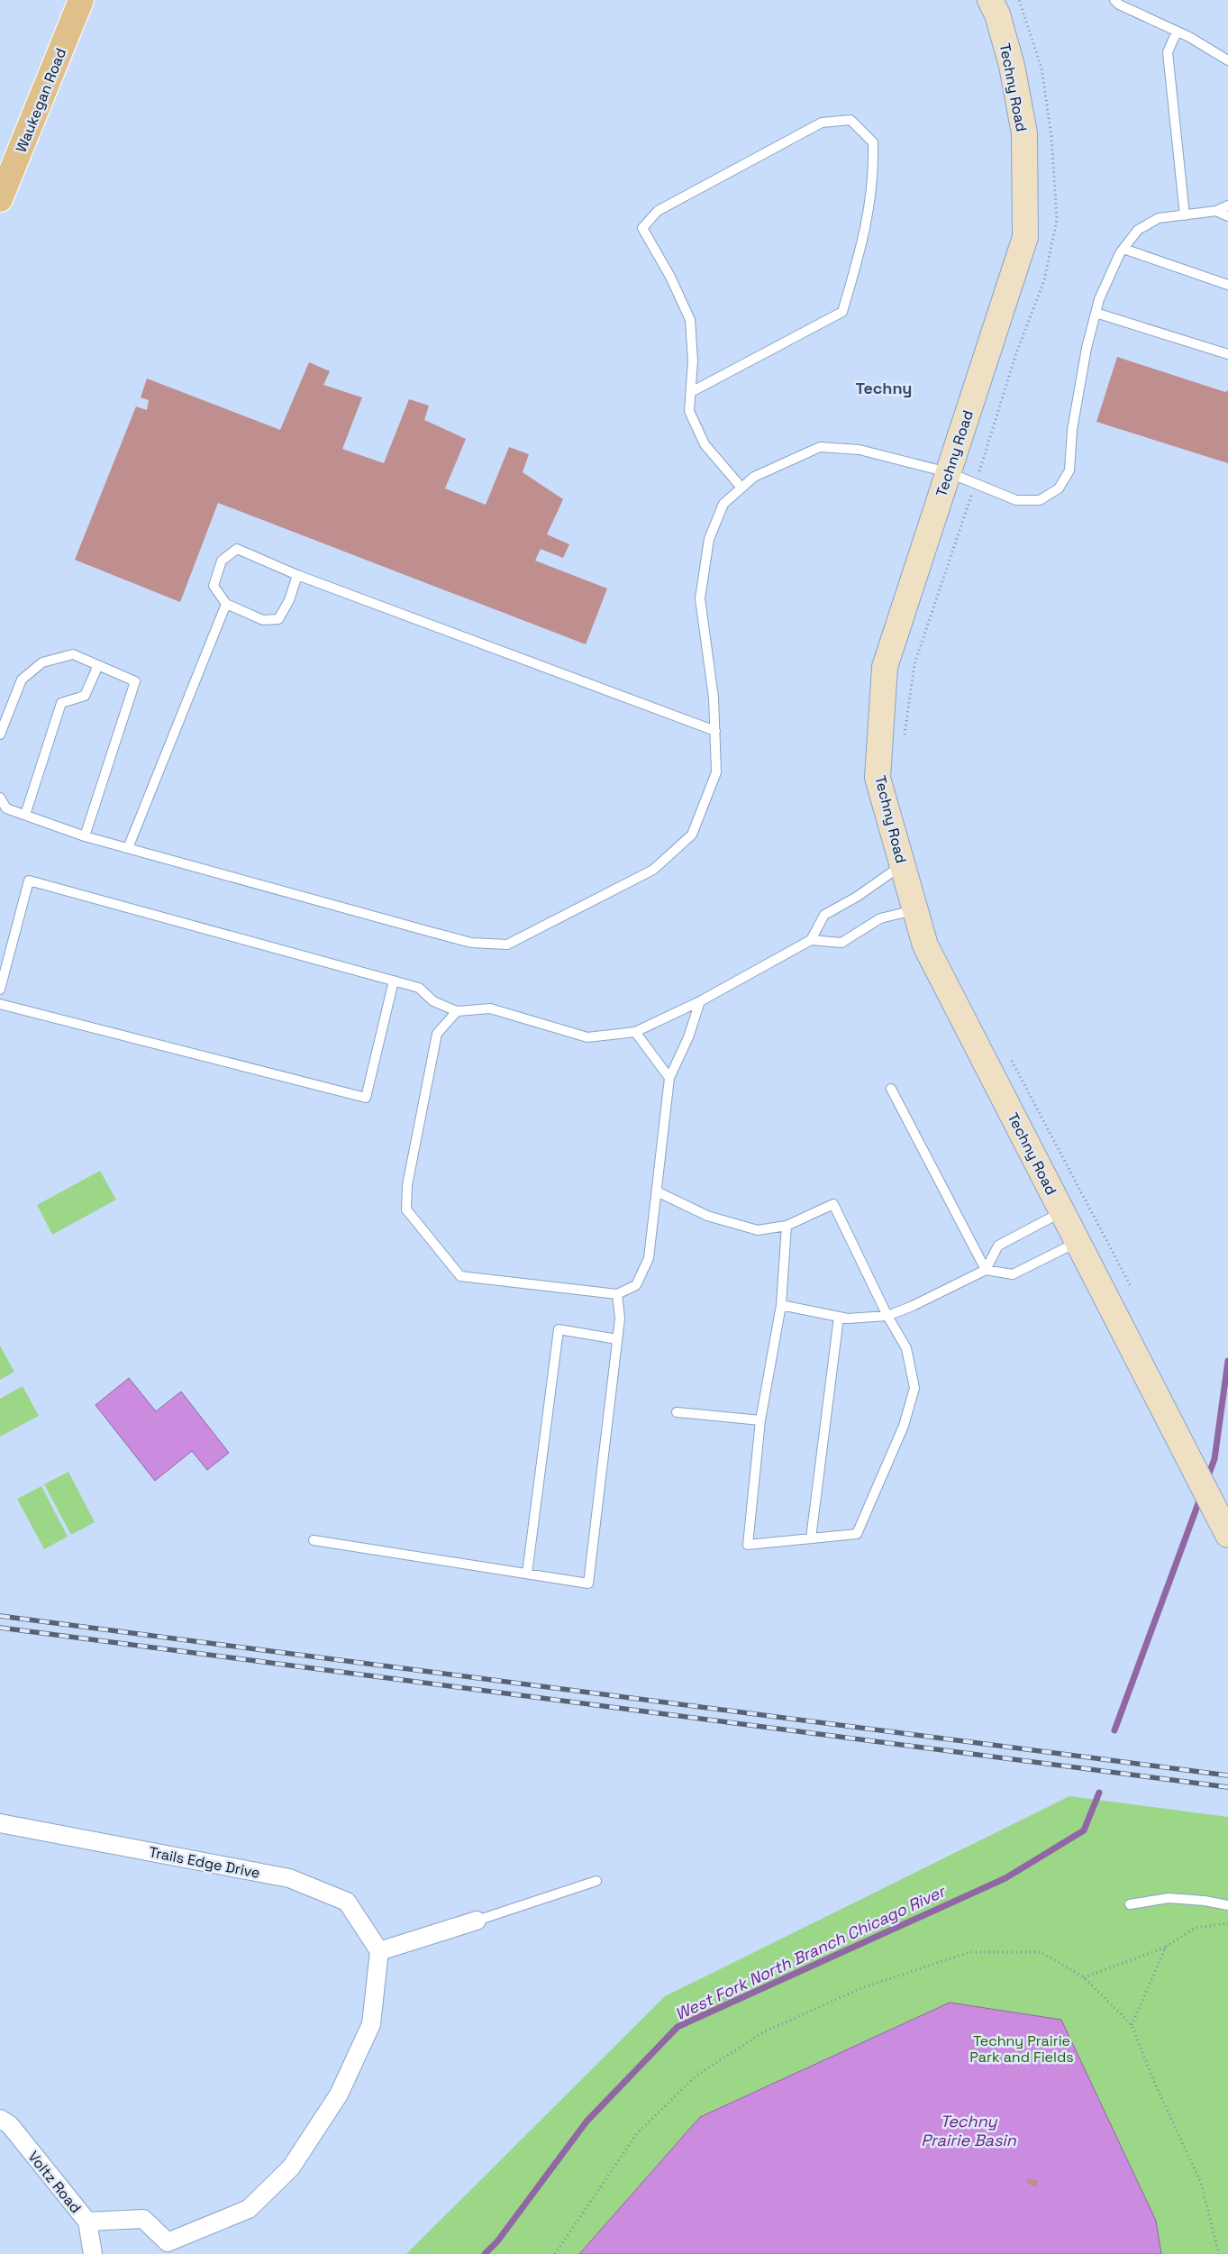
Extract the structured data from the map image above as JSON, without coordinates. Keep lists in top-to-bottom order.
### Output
{
  "streets": {
    "main road": ["Techny Road", "Waukegan Road"],
    "street": ["Trails Edge Drive", "Voltz Road"]
  },
  "districts": ["Techny"],
  "water": ["West Fork North Branch Chicago River", "Techny Prairie Basin"],
  "parks": ["Techny Prairie Park and Fields"]
}
